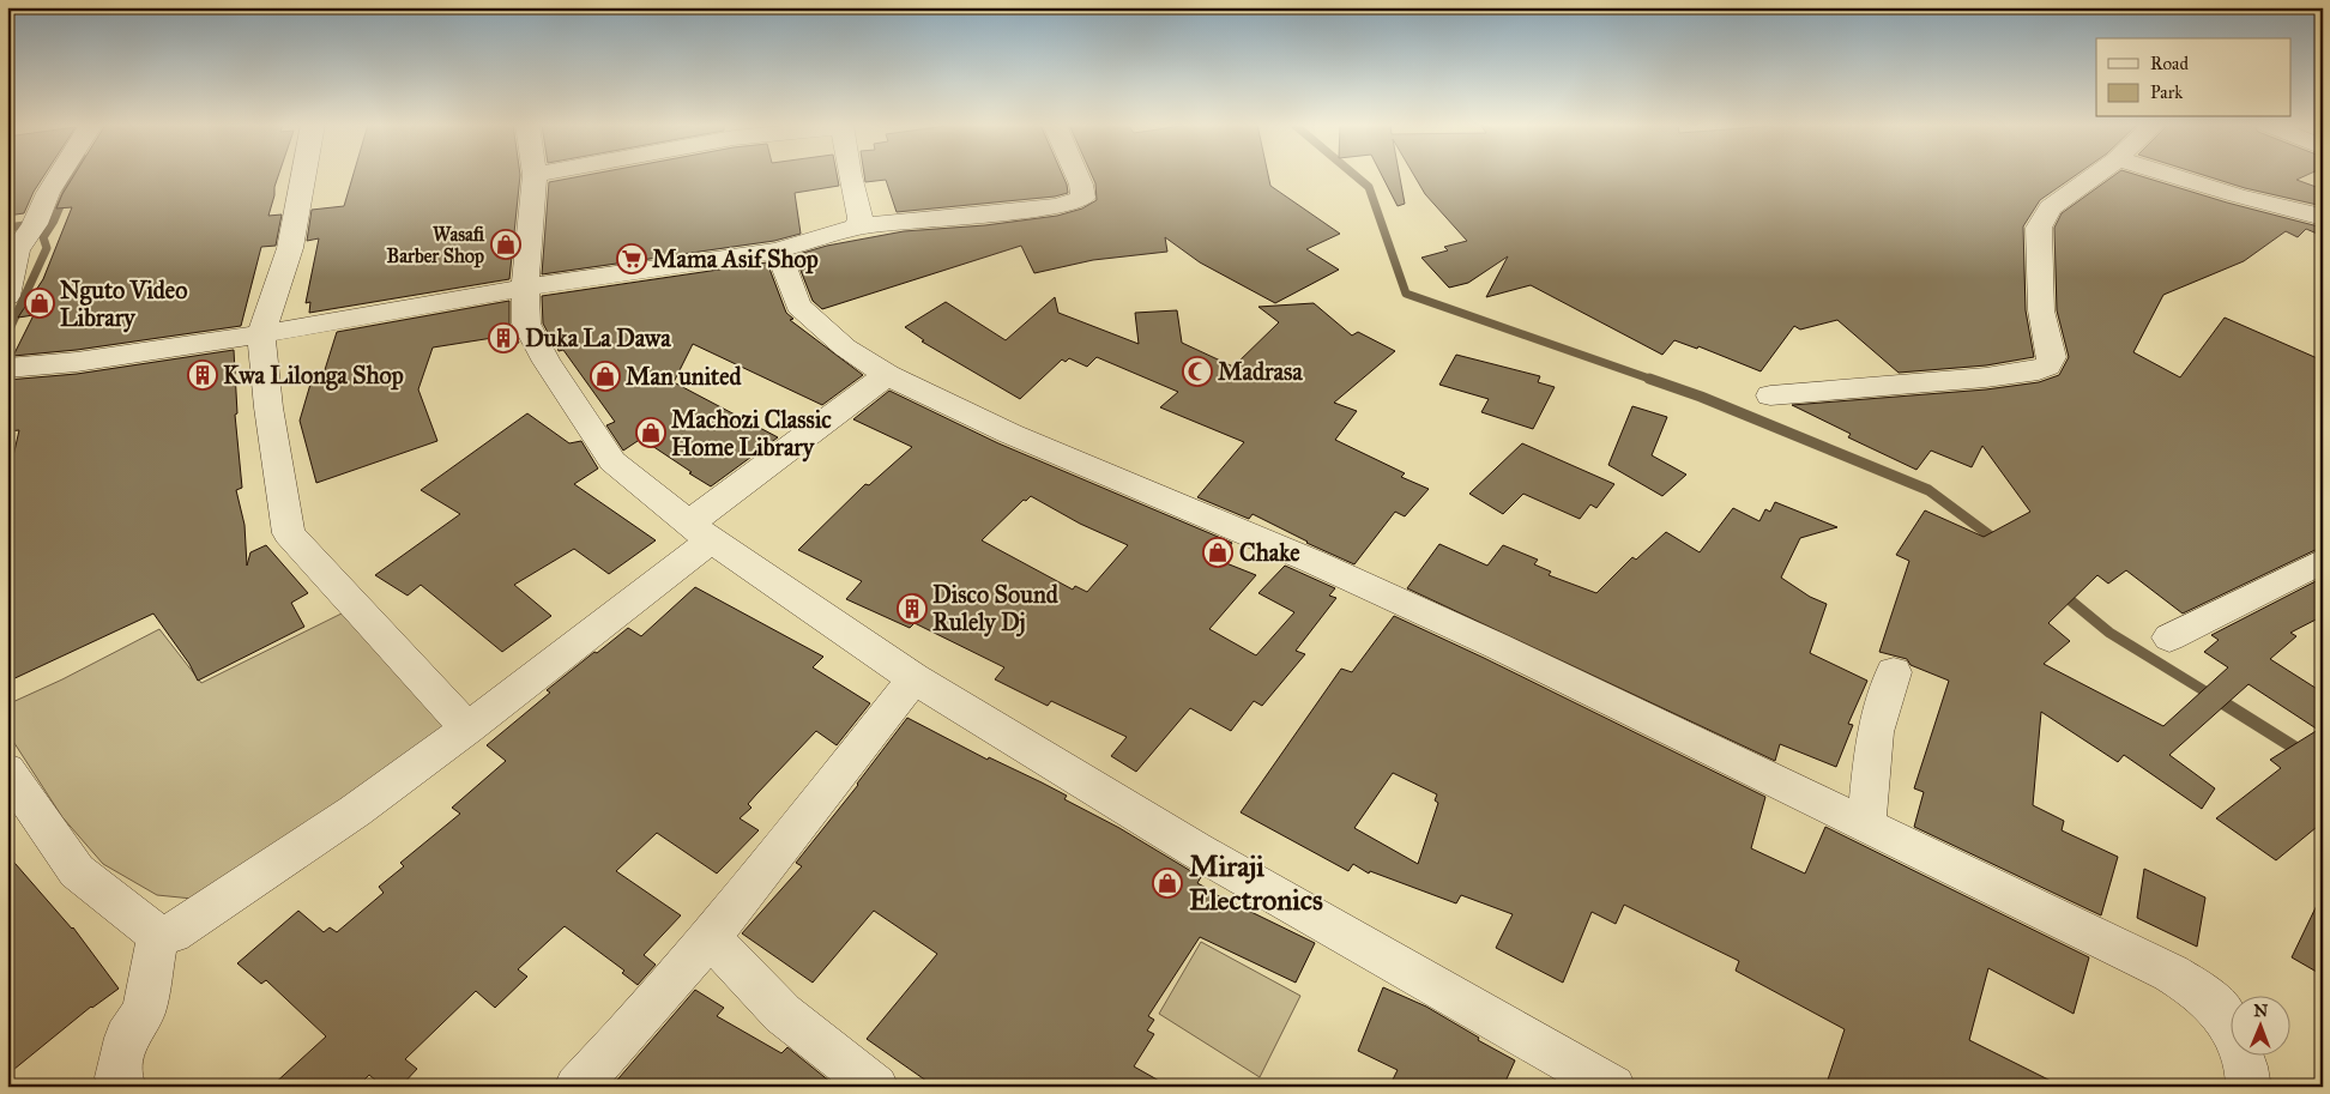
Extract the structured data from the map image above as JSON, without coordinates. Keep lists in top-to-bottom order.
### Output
{
  "places": {
    "shop": [
      "Wasafi Barber Shop",
      "Nguto Video Library",
      "Man united",
      "Machozi Classic Home Library",
      "Chake",
      "Miraji Electronics"
    ],
    "supermarket": ["Mama Asif Shop"],
    "building": ["Duka La Dawa", "Kwa Lilonga Shop", "Disco Sound Rulely Dj"],
    "mosque": ["Madrasa"]
  },
  "legend": ["Road", "Park"],
  "north": "top"
}
